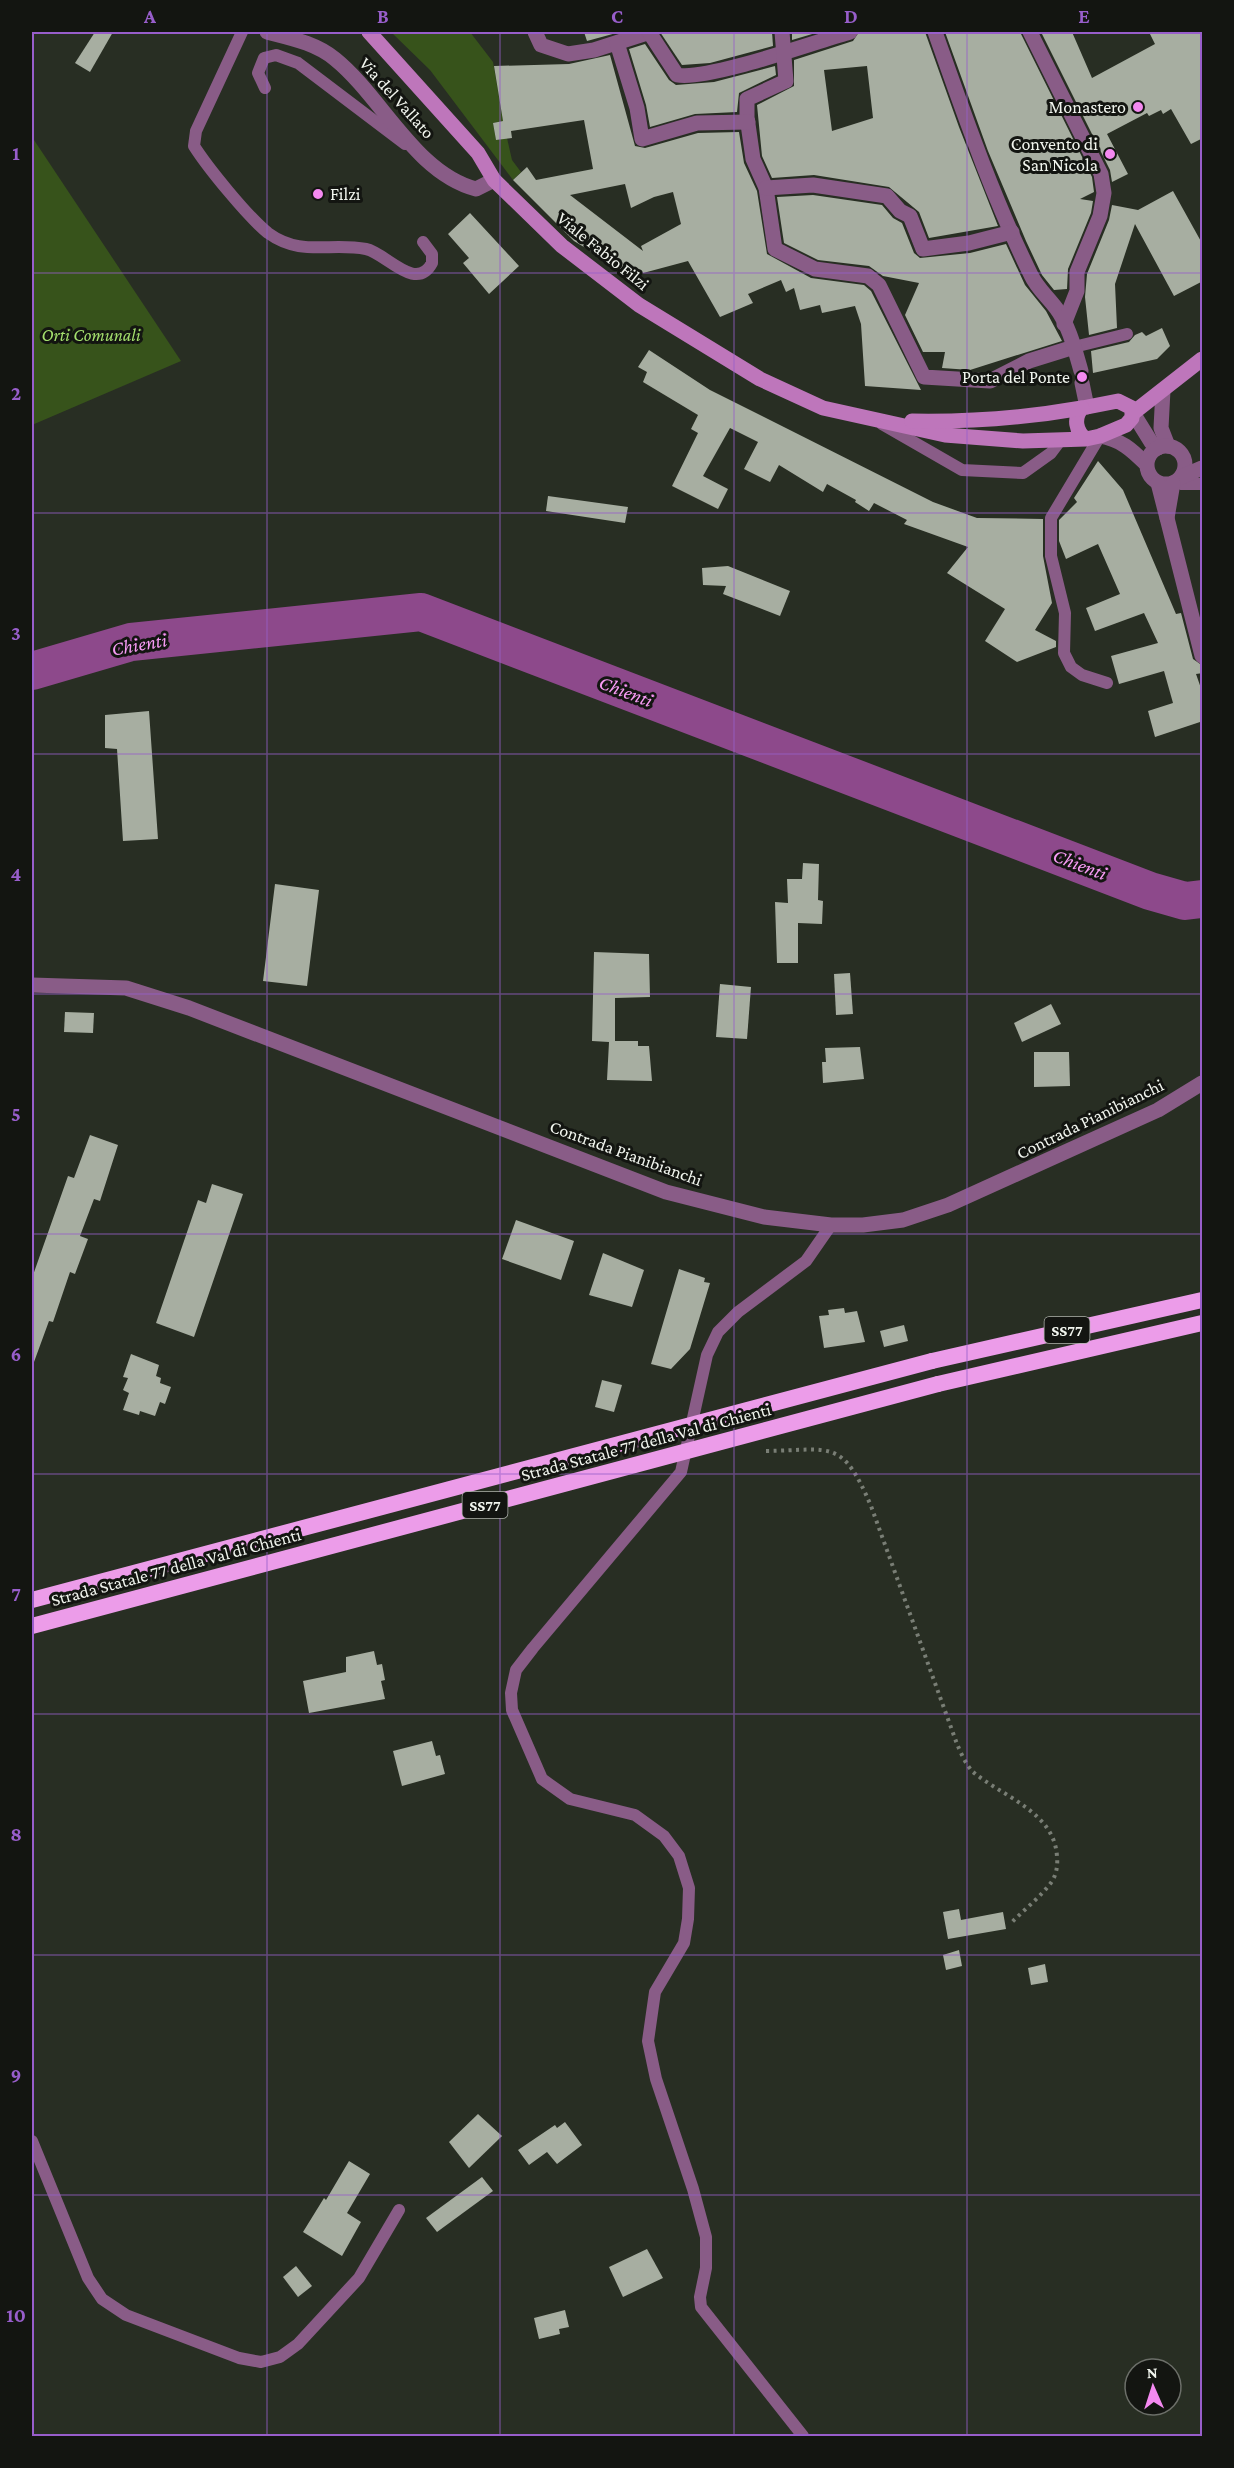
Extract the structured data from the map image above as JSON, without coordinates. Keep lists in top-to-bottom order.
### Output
{
  "streets": {
    "highway": ["SS77", "Strada Statale 77 della Val di Chienti"],
    "main road": ["Viale Fabio Filzi"],
    "street": ["Via del Vallato", "Contrada Pianibianchi"]
  },
  "crossings": [
    ["Via del Vallato", "Viale Fabio Filzi"]
  ],
  "water": ["Chienti"],
  "parks": ["Orti Comunali"],
  "places": [
    "Monastero",
    "Convento di San Nicola",
    "Filzi",
    "Porta del Ponte"
  ],
  "north": "top",
  "grid": {
    "columns": [
      "A",
      "B",
      "C",
      "D",
      "E"
    ],
    "rows": [
      "1",
      "2",
      "3",
      "4",
      "5",
      "6",
      "7",
      "8",
      "9",
      "10"
    ]
  }
}
